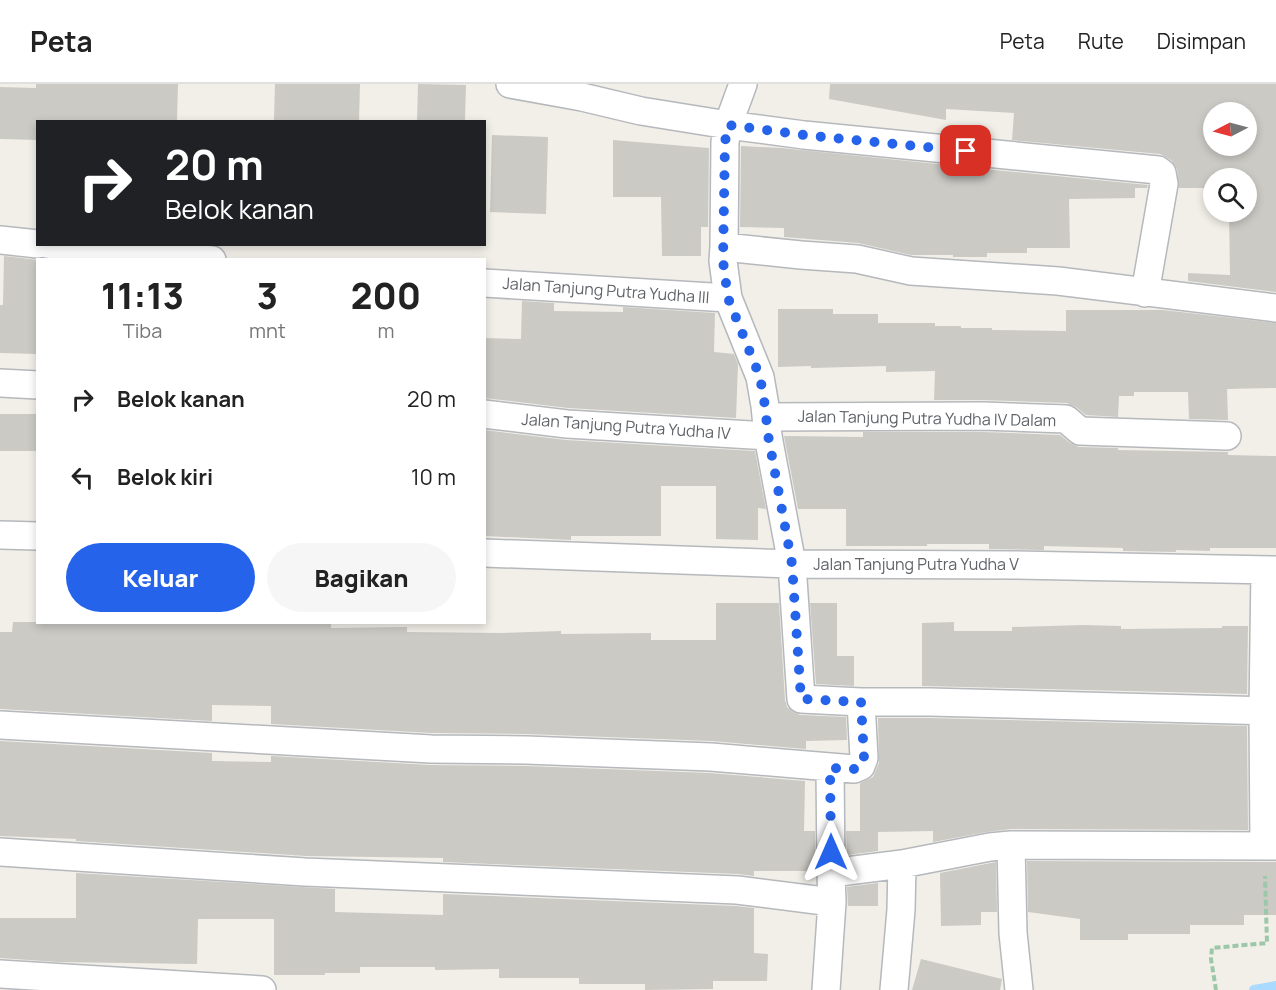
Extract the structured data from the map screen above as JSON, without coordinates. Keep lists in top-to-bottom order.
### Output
{
  "streets": {
    "street": [
      "Jalan Tanjung Putra Yudha III",
      "Jalan Tanjung Putra Yudha IV Dalam",
      "Jalan Tanjung Putra Yudha IV",
      "Jalan Tanjung Putra Yudha V"
    ]
  },
  "crossings": [
    ["Jalan Tanjung Putra Yudha IV Dalam", "Jalan Tanjung Putra Yudha IV"]
  ],
  "north": "left",
  "page": {
    "header": "Peta",
    "nav": ["Peta", "Rute", "Disimpan"],
    "turn": ["20 m", "Belok kanan"],
    "eta": [
      "11:13",
      "Tiba",
      "3",
      "mnt",
      "200",
      "m"
    ],
    "list": [
      {
        "name": "Belok kanan",
        "value": "20 m"
      },
      {
        "name": "Belok kiri",
        "value": "10 m"
      }
    ],
    "buttons": ["Keluar", "Bagikan"]
  }
}
